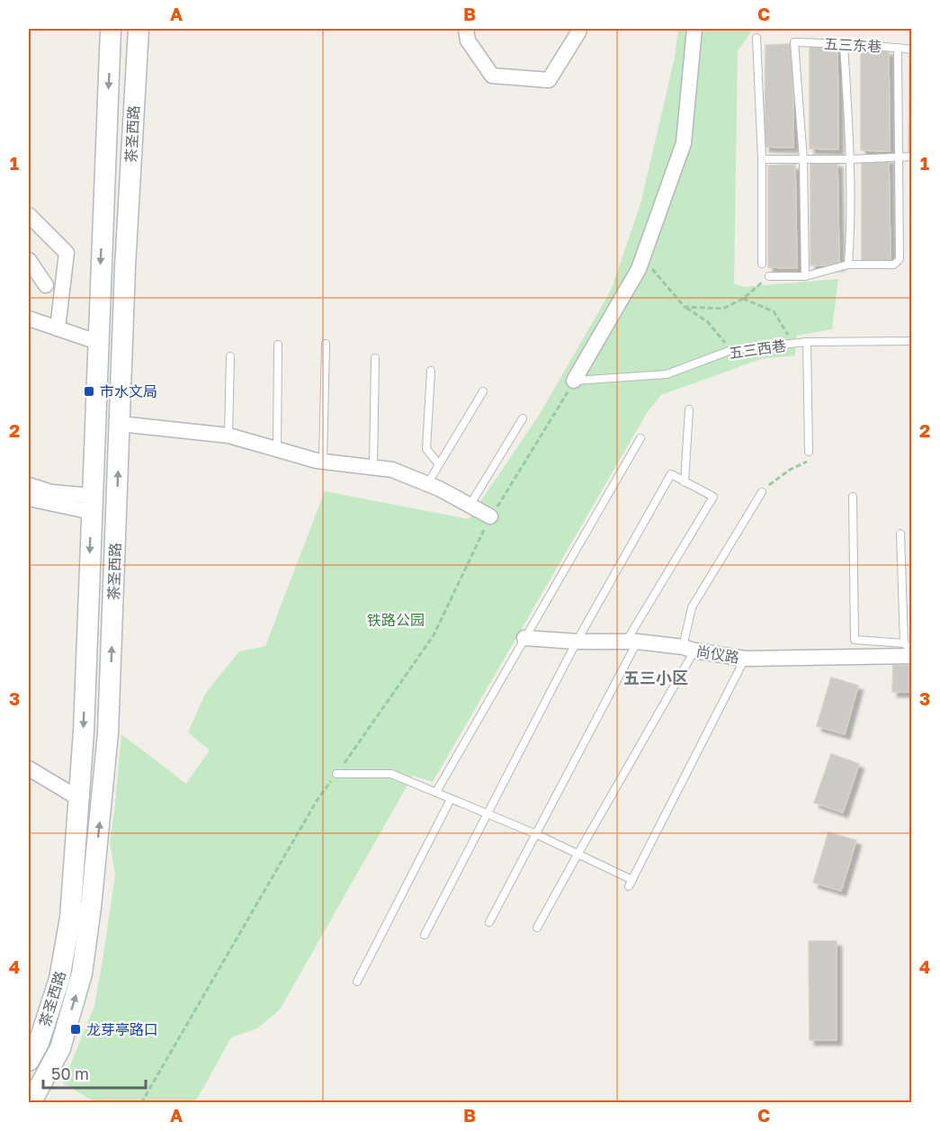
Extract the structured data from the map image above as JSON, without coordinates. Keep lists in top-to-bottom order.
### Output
{
  "streets": {
    "main road": ["茶圣西路"],
    "street": ["尚仪路"],
    "lane": ["五三东巷", "五三西巷"]
  },
  "districts": ["五三小区"],
  "parks": ["铁路公园"],
  "places": {
    "transit": ["市水文局", "龙芽亭路口"]
  },
  "scale_bar": "50 m",
  "grid": {
    "columns": ["A", "B", "C"],
    "rows": [
      "1",
      "2",
      "3",
      "4"
    ]
  }
}
